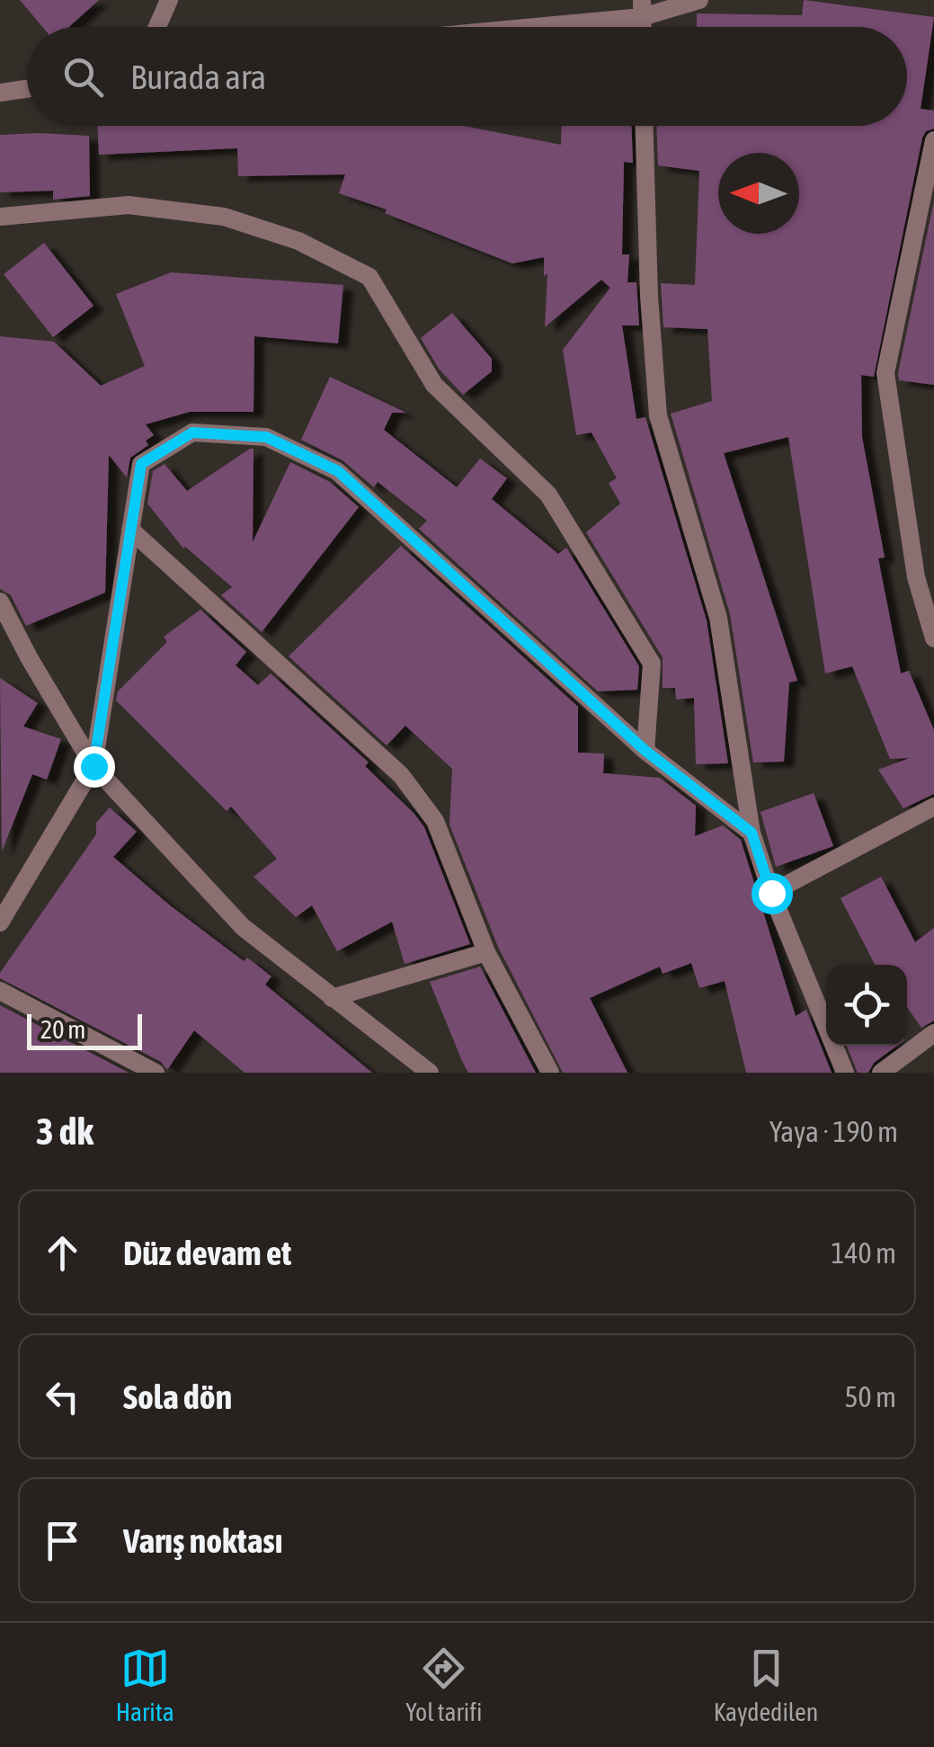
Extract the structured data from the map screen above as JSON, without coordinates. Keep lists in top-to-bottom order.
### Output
{
  "scale_bar": "20 m",
  "north": "left",
  "page": {
    "search": "Burada ara",
    "scale": "20 m",
    "heading": ["3 dk", "Yaya · 190 m"],
    "list": [
      ["Düz devam et", "140 m"],
      ["Sola dön", "50 m"],
      "Varış noktası"
    ],
    "nav": ["Harita", "Yol tarifi", "Kaydedilen"]
  }
}
